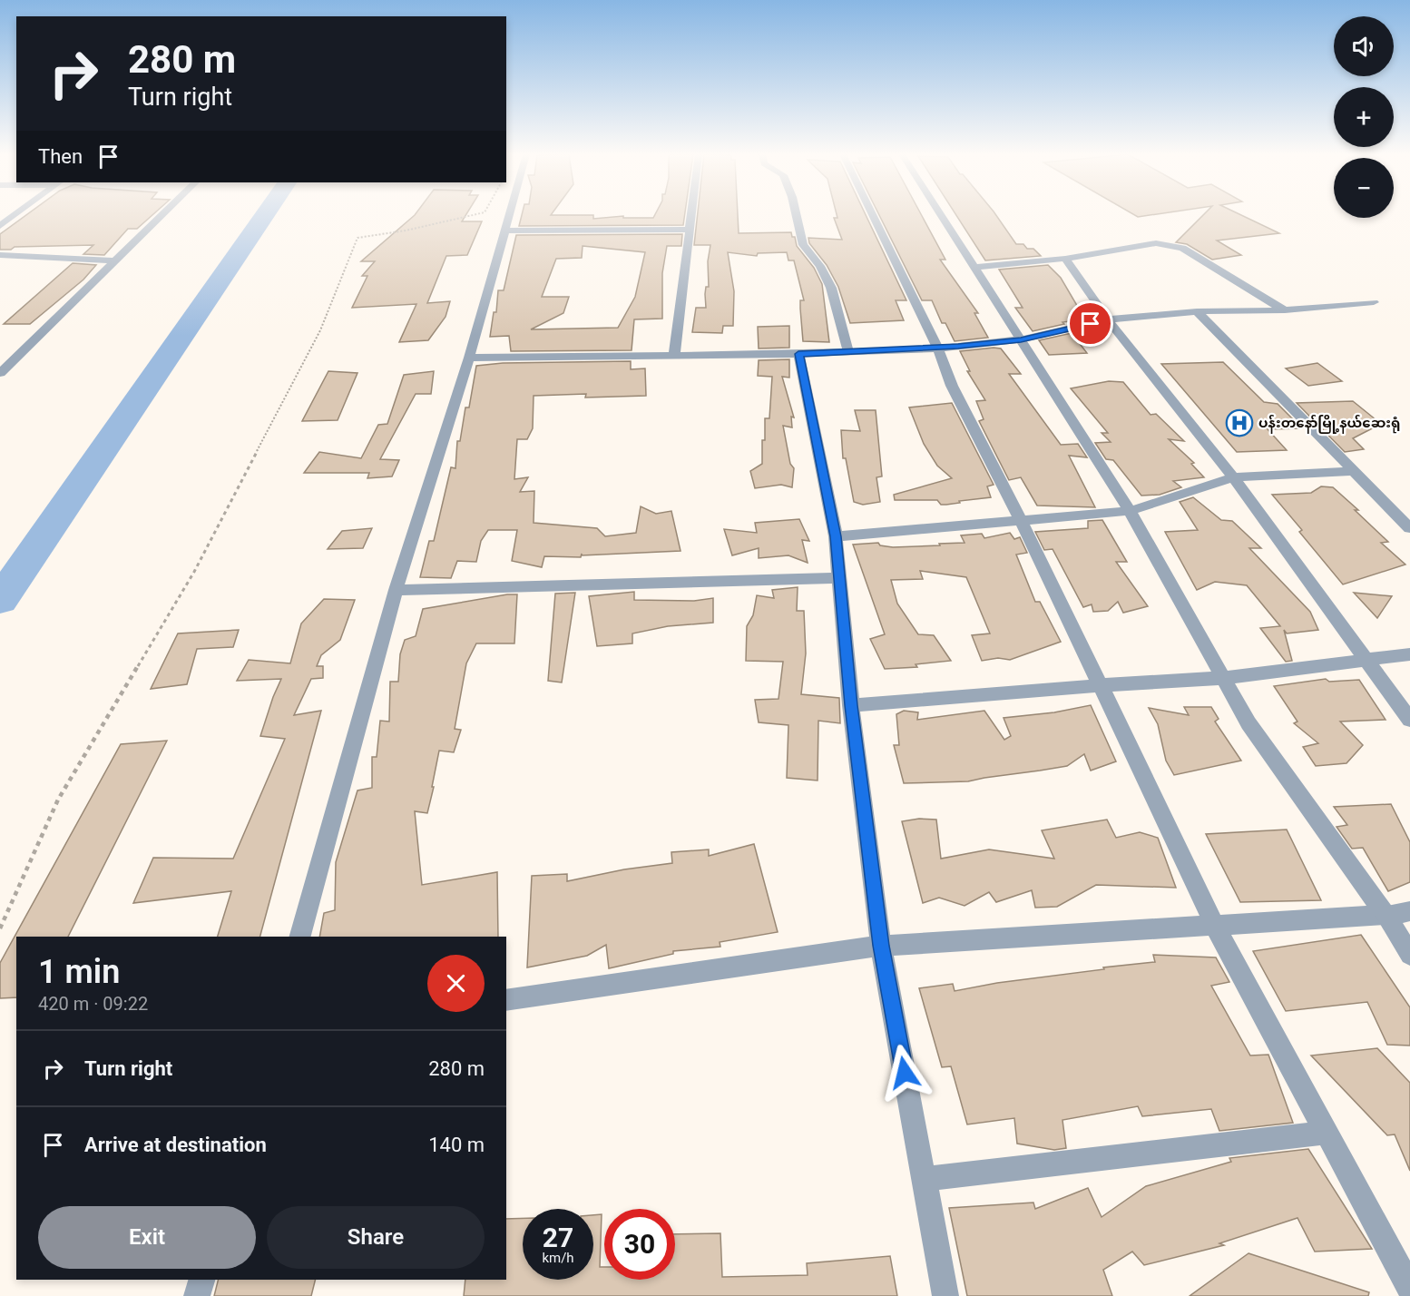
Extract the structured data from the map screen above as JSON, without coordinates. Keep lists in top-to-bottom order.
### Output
{
  "places": {
    "hospital": ["ပန်းတနော်မြို့နယ်ဆေးရုံ"]
  },
  "page": {
    "map_buttons": ["+", "−"],
    "turn": ["280 m", "Turn right"],
    "then": "Then",
    "heading": ["1 min", "420 m · 09:22"],
    "list": [
      {
        "name": "Turn right",
        "value": "280 m"
      },
      {
        "name": "Arrive at destination",
        "value": "140 m"
      }
    ],
    "buttons": ["Exit", "Share"],
    "speed": "27 km/h",
    "limit": "30"
  }
}
